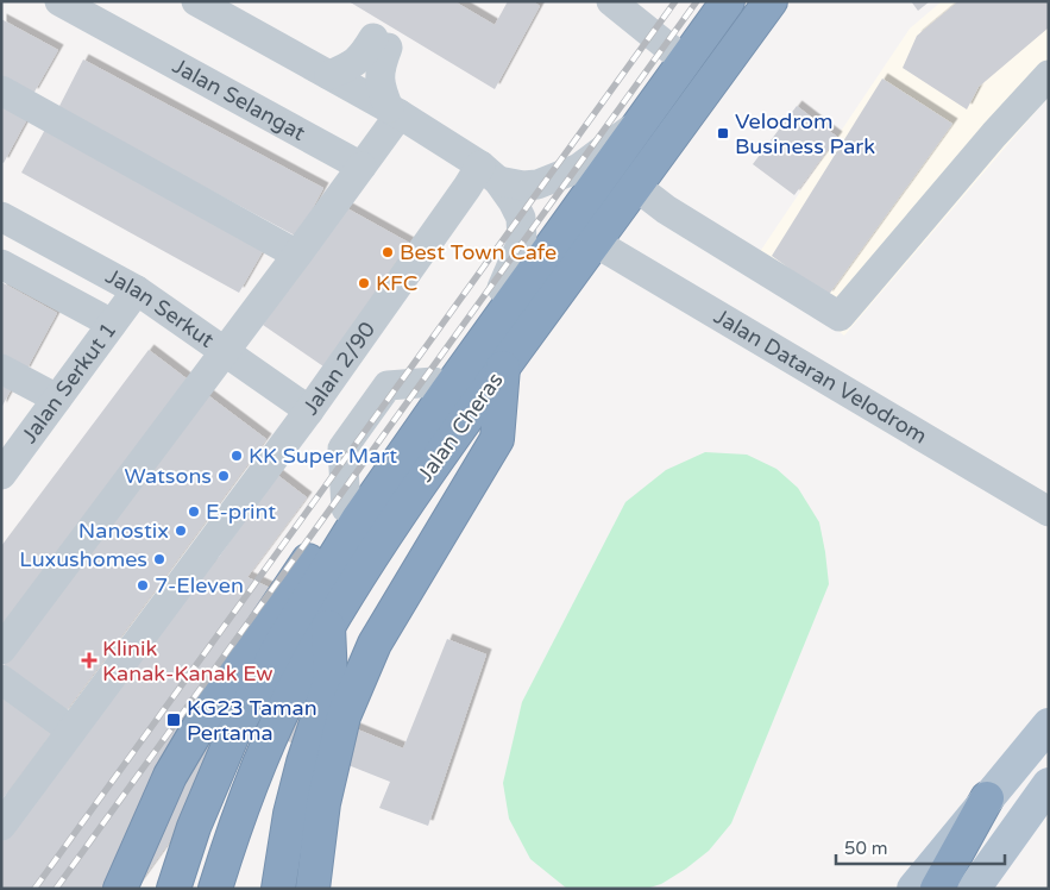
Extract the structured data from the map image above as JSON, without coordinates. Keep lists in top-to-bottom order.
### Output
{
  "streets": {
    "highway": ["Jalan Cheras"],
    "street": [
      "Jalan Selangat",
      "Jalan Serkut",
      "Jalan 2/90",
      "Jalan Dataran Velodrom",
      "Jalan Serkut 1"
    ]
  },
  "crossings": [
    ["Jalan Serkut", "Jalan 2/90"],
    ["Jalan Serkut", "Jalan Serkut 1"],
    ["Jalan Dataran Velodrom", "Jalan Cheras"]
  ],
  "places": {
    "transit": ["Velodrom Business Park", "KG23 Taman Pertama"],
    "other": [
      "Best Town Cafe",
      "KFC",
      "KK Super Mart",
      "Watsons",
      "E-print",
      "Nanostix",
      "Luxushomes",
      "7-Eleven"
    ],
    "health": ["Klinik Kanak-Kanak Ew"]
  },
  "scale_bar": "50 m"
}
